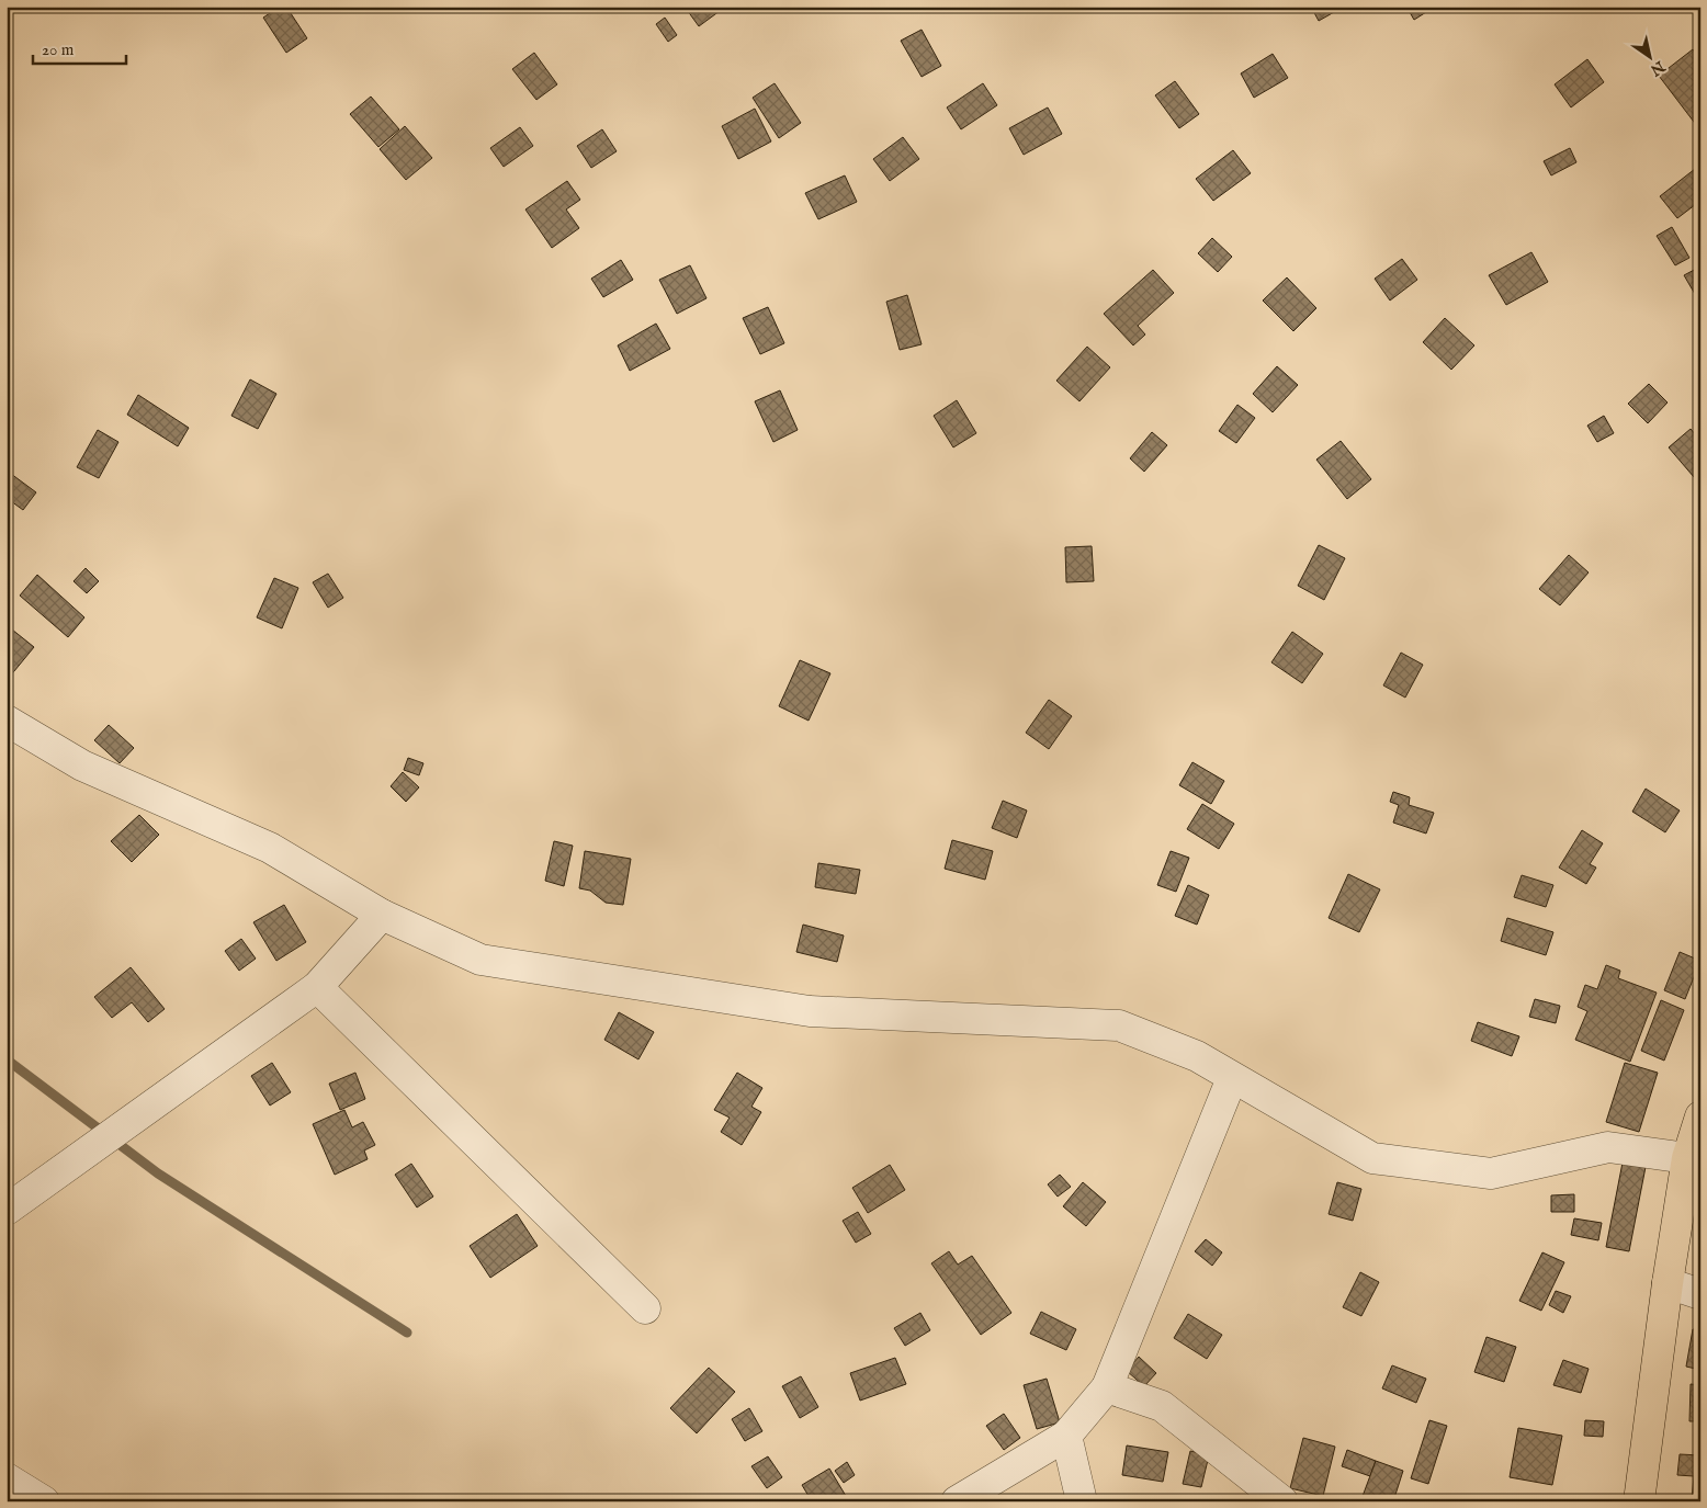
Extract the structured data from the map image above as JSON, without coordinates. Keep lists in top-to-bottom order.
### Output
{
  "scale_bar": "20 m",
  "north": "bottom right"
}
